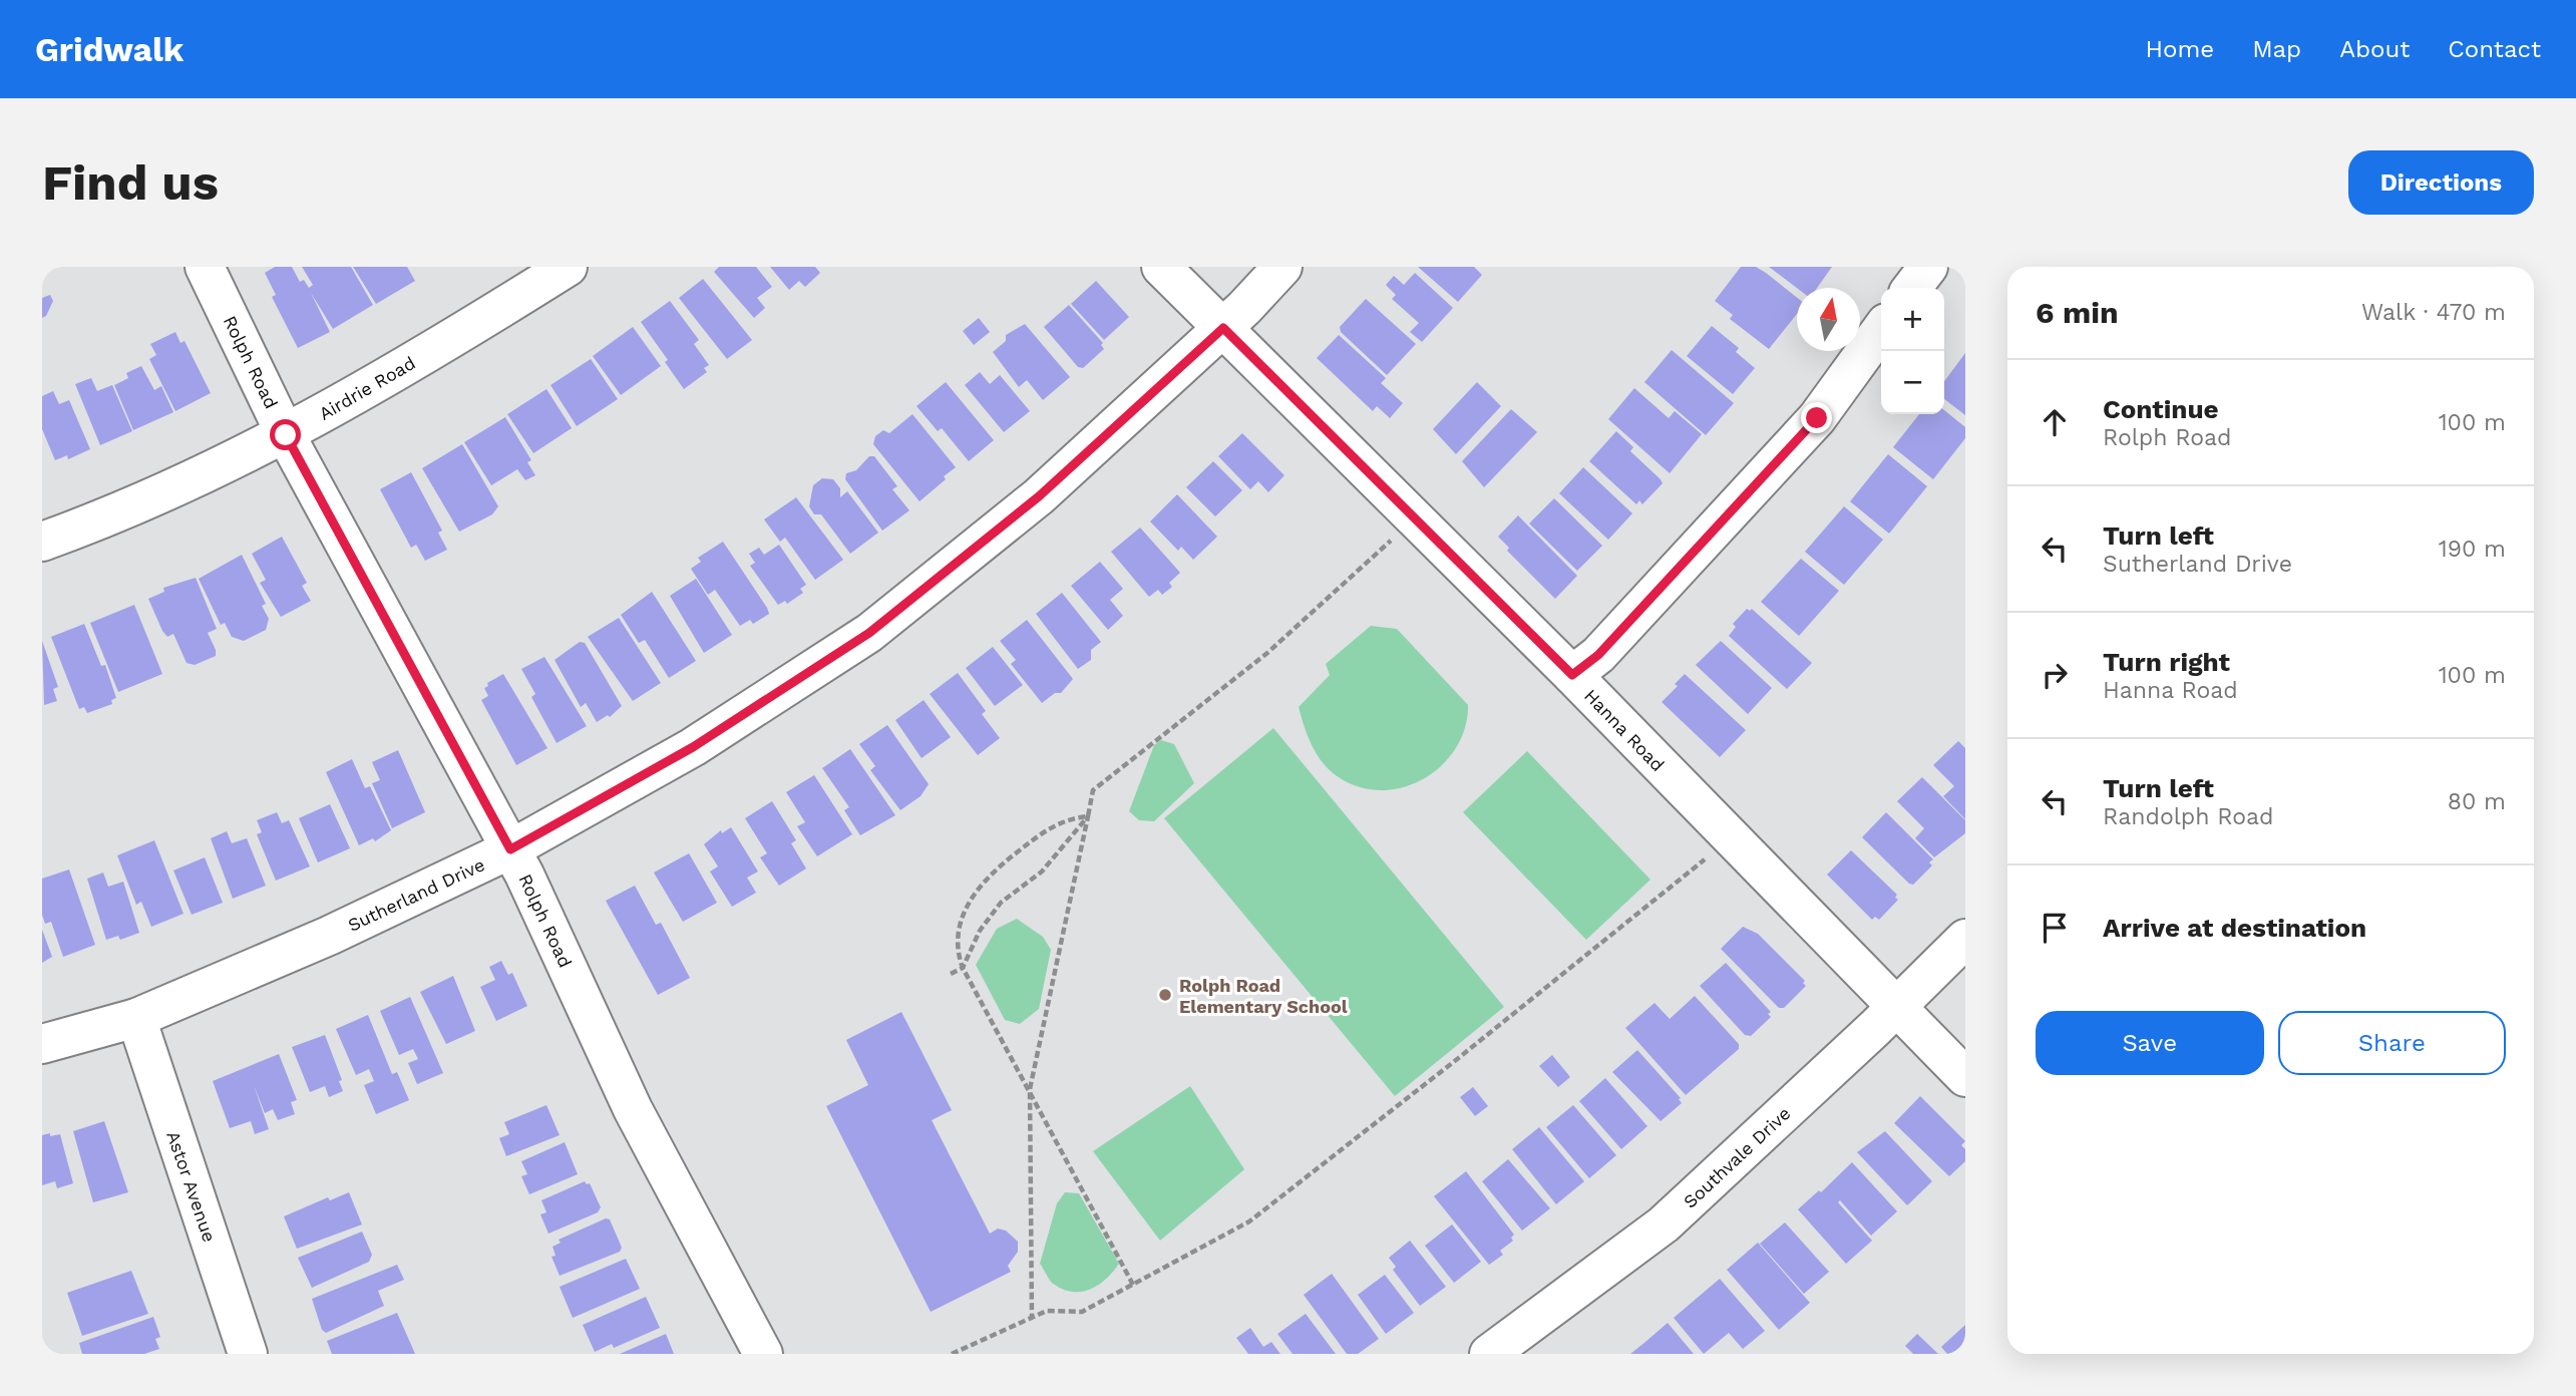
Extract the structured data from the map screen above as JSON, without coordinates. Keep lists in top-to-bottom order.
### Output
{
  "streets": {
    "street": [
      "Rolph Road",
      "Airdrie Road",
      "Hanna Road",
      "Sutherland Drive",
      "Southvale Drive",
      "Astor Avenue"
    ]
  },
  "crossings": [
    ["Rolph Road", "Airdrie Road"],
    ["Rolph Road", "Sutherland Drive"],
    ["Hanna Road", "Sutherland Drive"],
    ["Hanna Road", "Southvale Drive"],
    ["Sutherland Drive", "Astor Avenue"]
  ],
  "places": ["Rolph Road Elementary School"],
  "north": "top",
  "page": {
    "header": "Gridwalk",
    "nav": [
      "Home",
      "Map",
      "About",
      "Contact"
    ],
    "buttons": [
      "Directions",
      ["Save", "Share"]
    ],
    "title": "Find us",
    "heading": ["6 min", "Walk · 470 m"],
    "map_buttons": ["+", "−"],
    "list": [
      ["Continue", "Rolph Road", "100 m"],
      ["Turn left", "Sutherland Drive", "190 m"],
      ["Turn right", "Hanna Road", "100 m"],
      ["Turn left", "Randolph Road", "80 m"],
      "Arrive at destination"
    ]
  }
}
